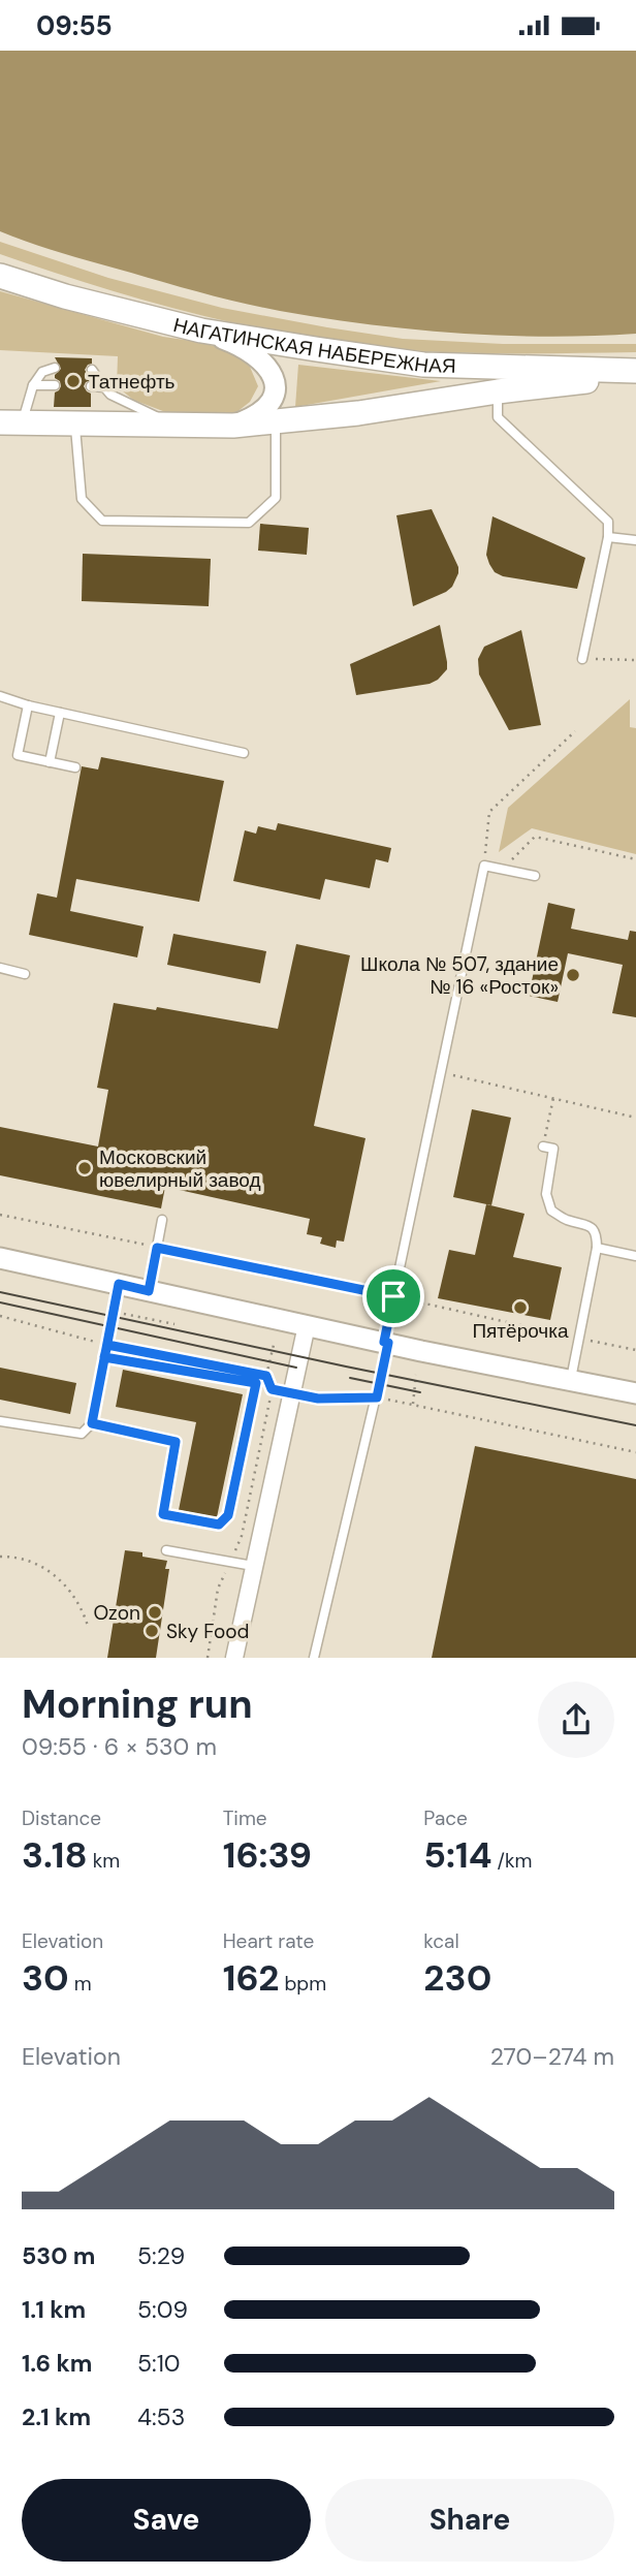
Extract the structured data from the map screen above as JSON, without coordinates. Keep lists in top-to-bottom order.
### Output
{
  "streets": {
    "main road": ["НАГАТИНСКАЯ НАБЕРЕЖНАЯ"]
  },
  "places": [
    "Татнефть",
    "Школа № 507, здание № 16 «Росток»",
    "Московский ювелирный завод",
    "Пятёрочка",
    "Ozon",
    "Sky Food"
  ],
  "page": {
    "status": "09:55",
    "heading": ["Morning run", "09:55 · 6 × 530 m"],
    "stats": [
      ["Distance", "3.18 km"],
      ["Time", "16:39"],
      ["Pace", "5:14 /km"],
      ["Elevation", "30 m"],
      ["Heart rate", "162 bpm"],
      ["kcal", "230"]
    ],
    "chart": ["Elevation", "270–274 m"],
    "list": [
      {
        "name": "530 m",
        "note": "5:29"
      },
      {
        "name": "1.1 km",
        "note": "5:09"
      },
      {
        "name": "1.6 km",
        "note": "5:10"
      },
      {
        "name": "2.1 km",
        "note": "4:53"
      }
    ],
    "buttons": ["Save", "Share"]
  }
}
